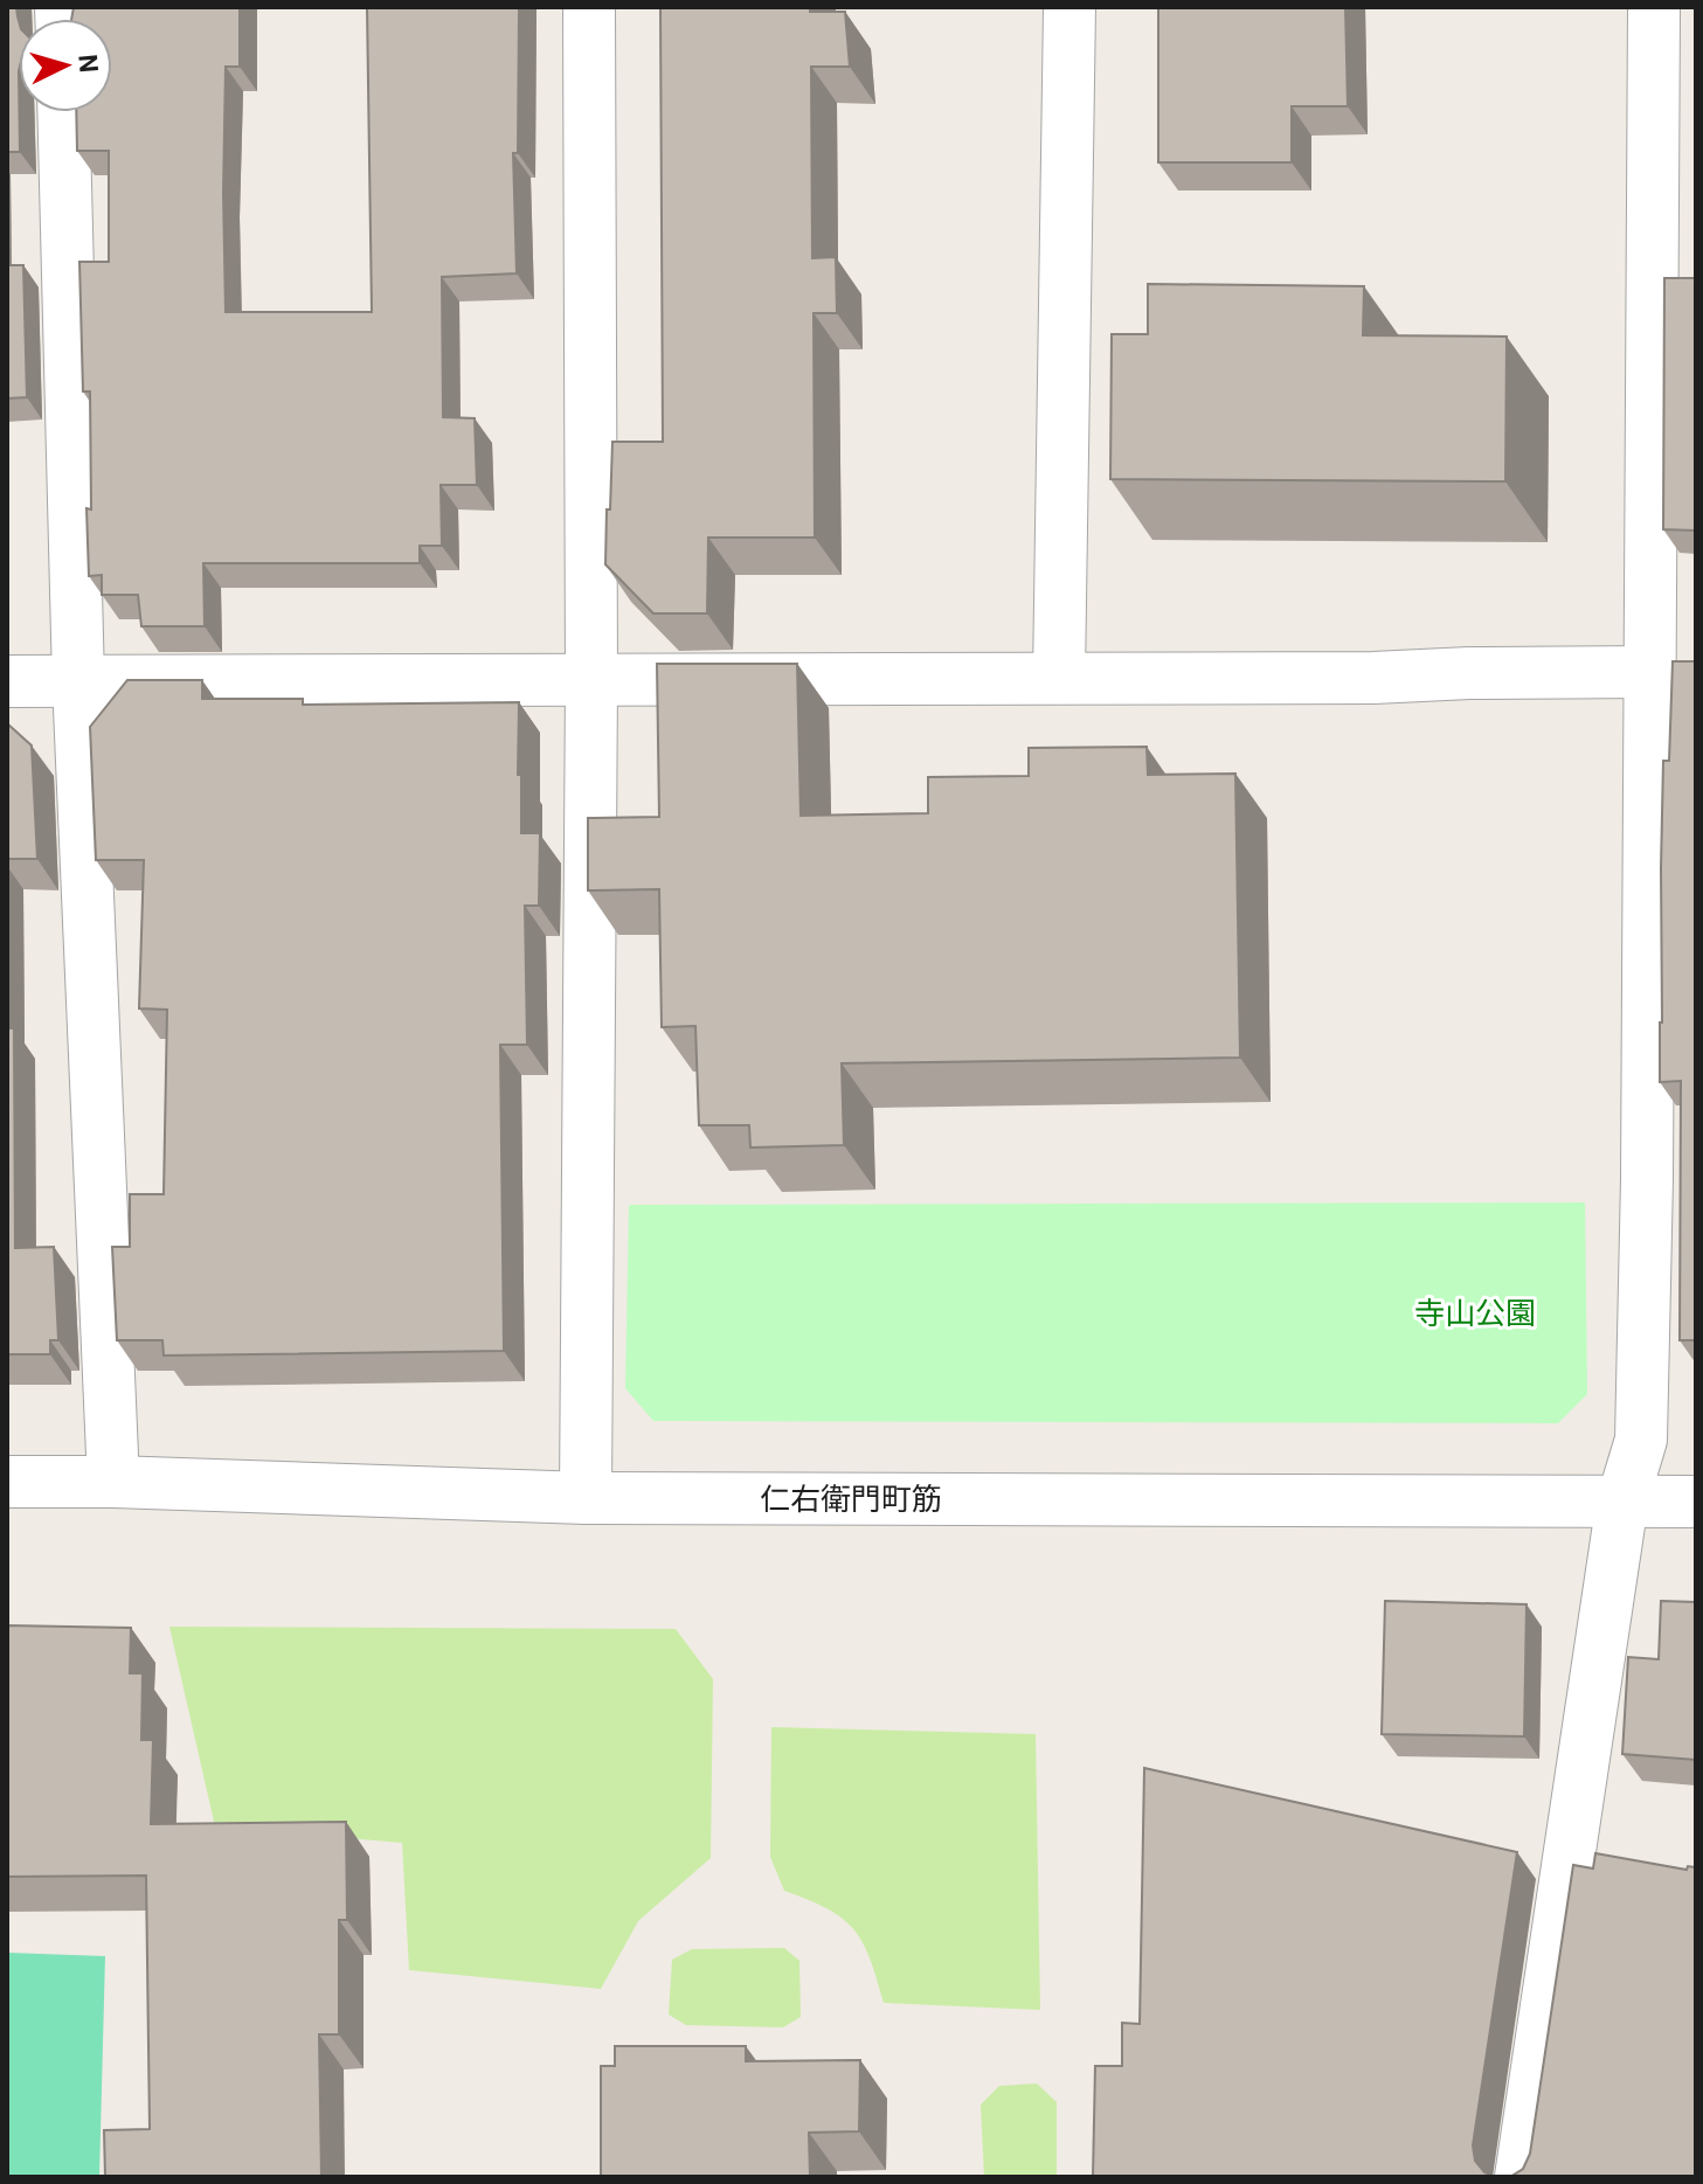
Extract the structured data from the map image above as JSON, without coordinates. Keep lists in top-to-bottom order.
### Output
{
  "streets": {
    "street": ["仁右衛門町筋"]
  },
  "parks": ["寺山公園"],
  "north": "right"
}
